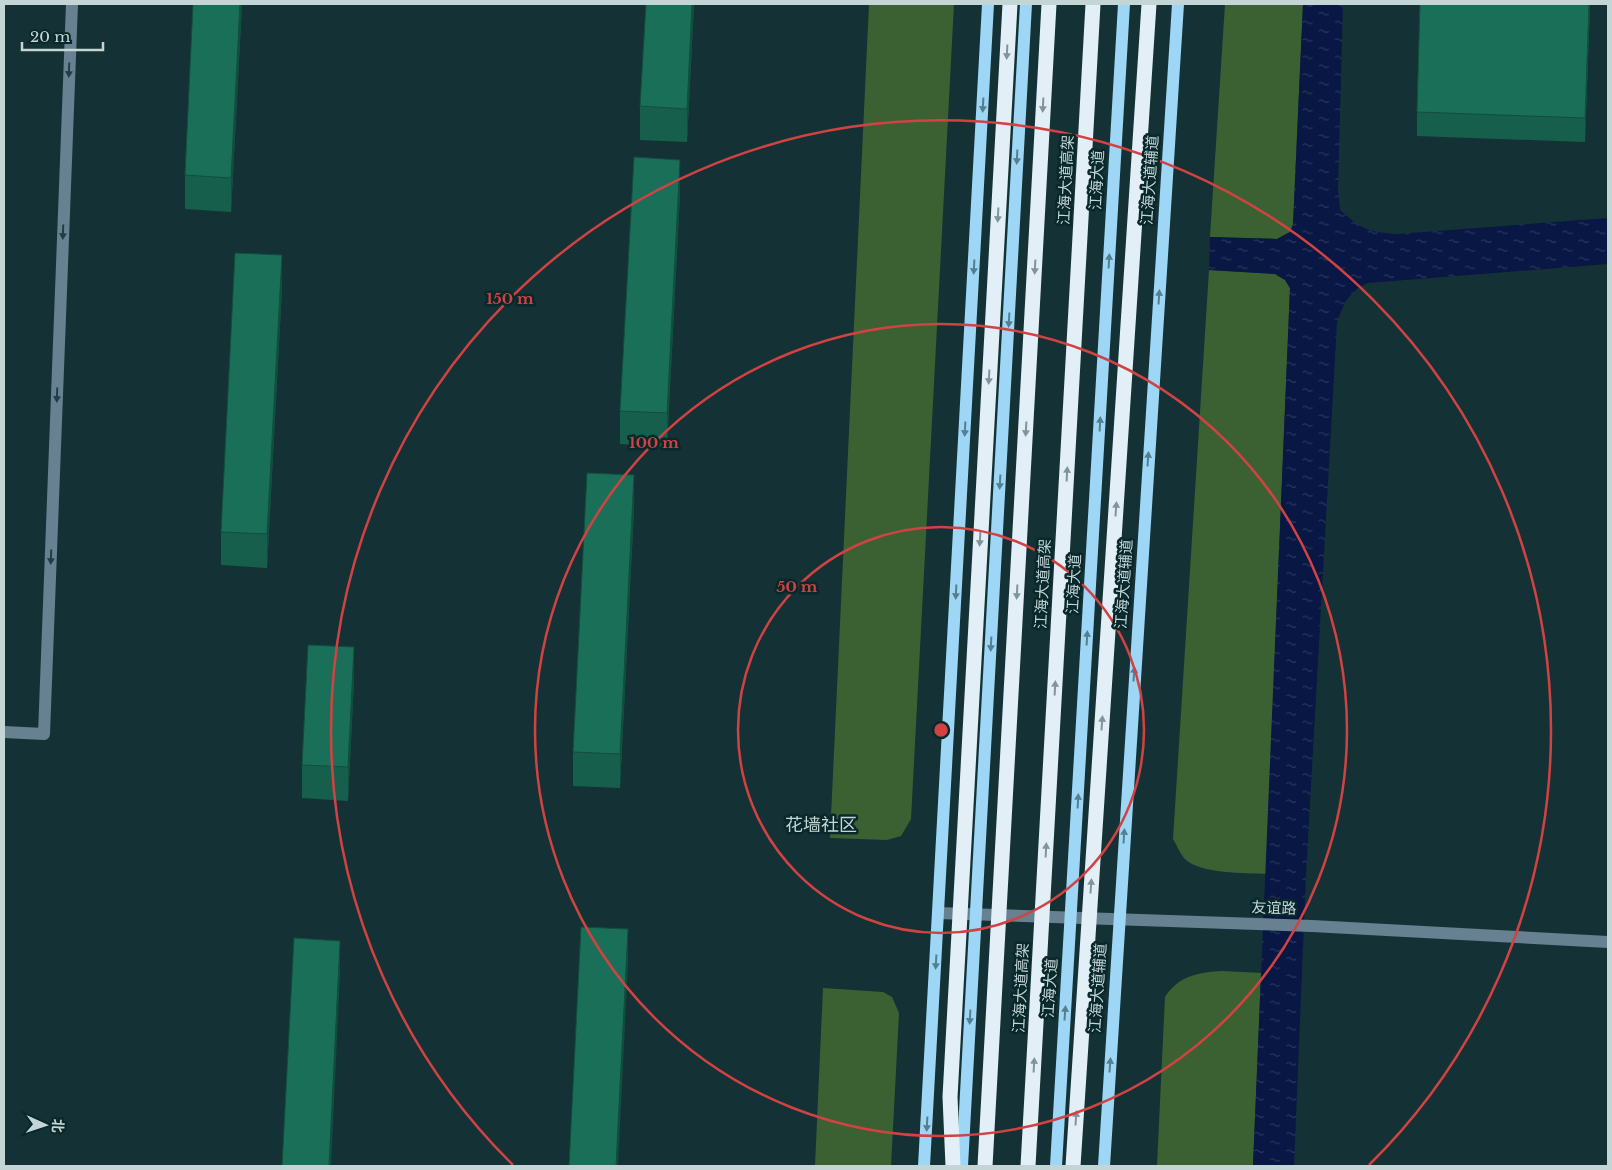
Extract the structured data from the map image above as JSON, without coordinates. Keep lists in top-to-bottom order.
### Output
{
  "streets": {
    "highway": ["江海大道高架"],
    "main road": ["江海大道", "江海大道辅道"],
    "street": ["友谊路"]
  },
  "crossings": [
    ["江海大道", "友谊路"],
    ["江海大道辅道", "友谊路"]
  ],
  "one_way": ["江海大道辅道"],
  "districts": ["花墙社区"],
  "scale_bar": "20 m",
  "north": "right",
  "rings": ["150 m", "100 m", "50 m"]
}
